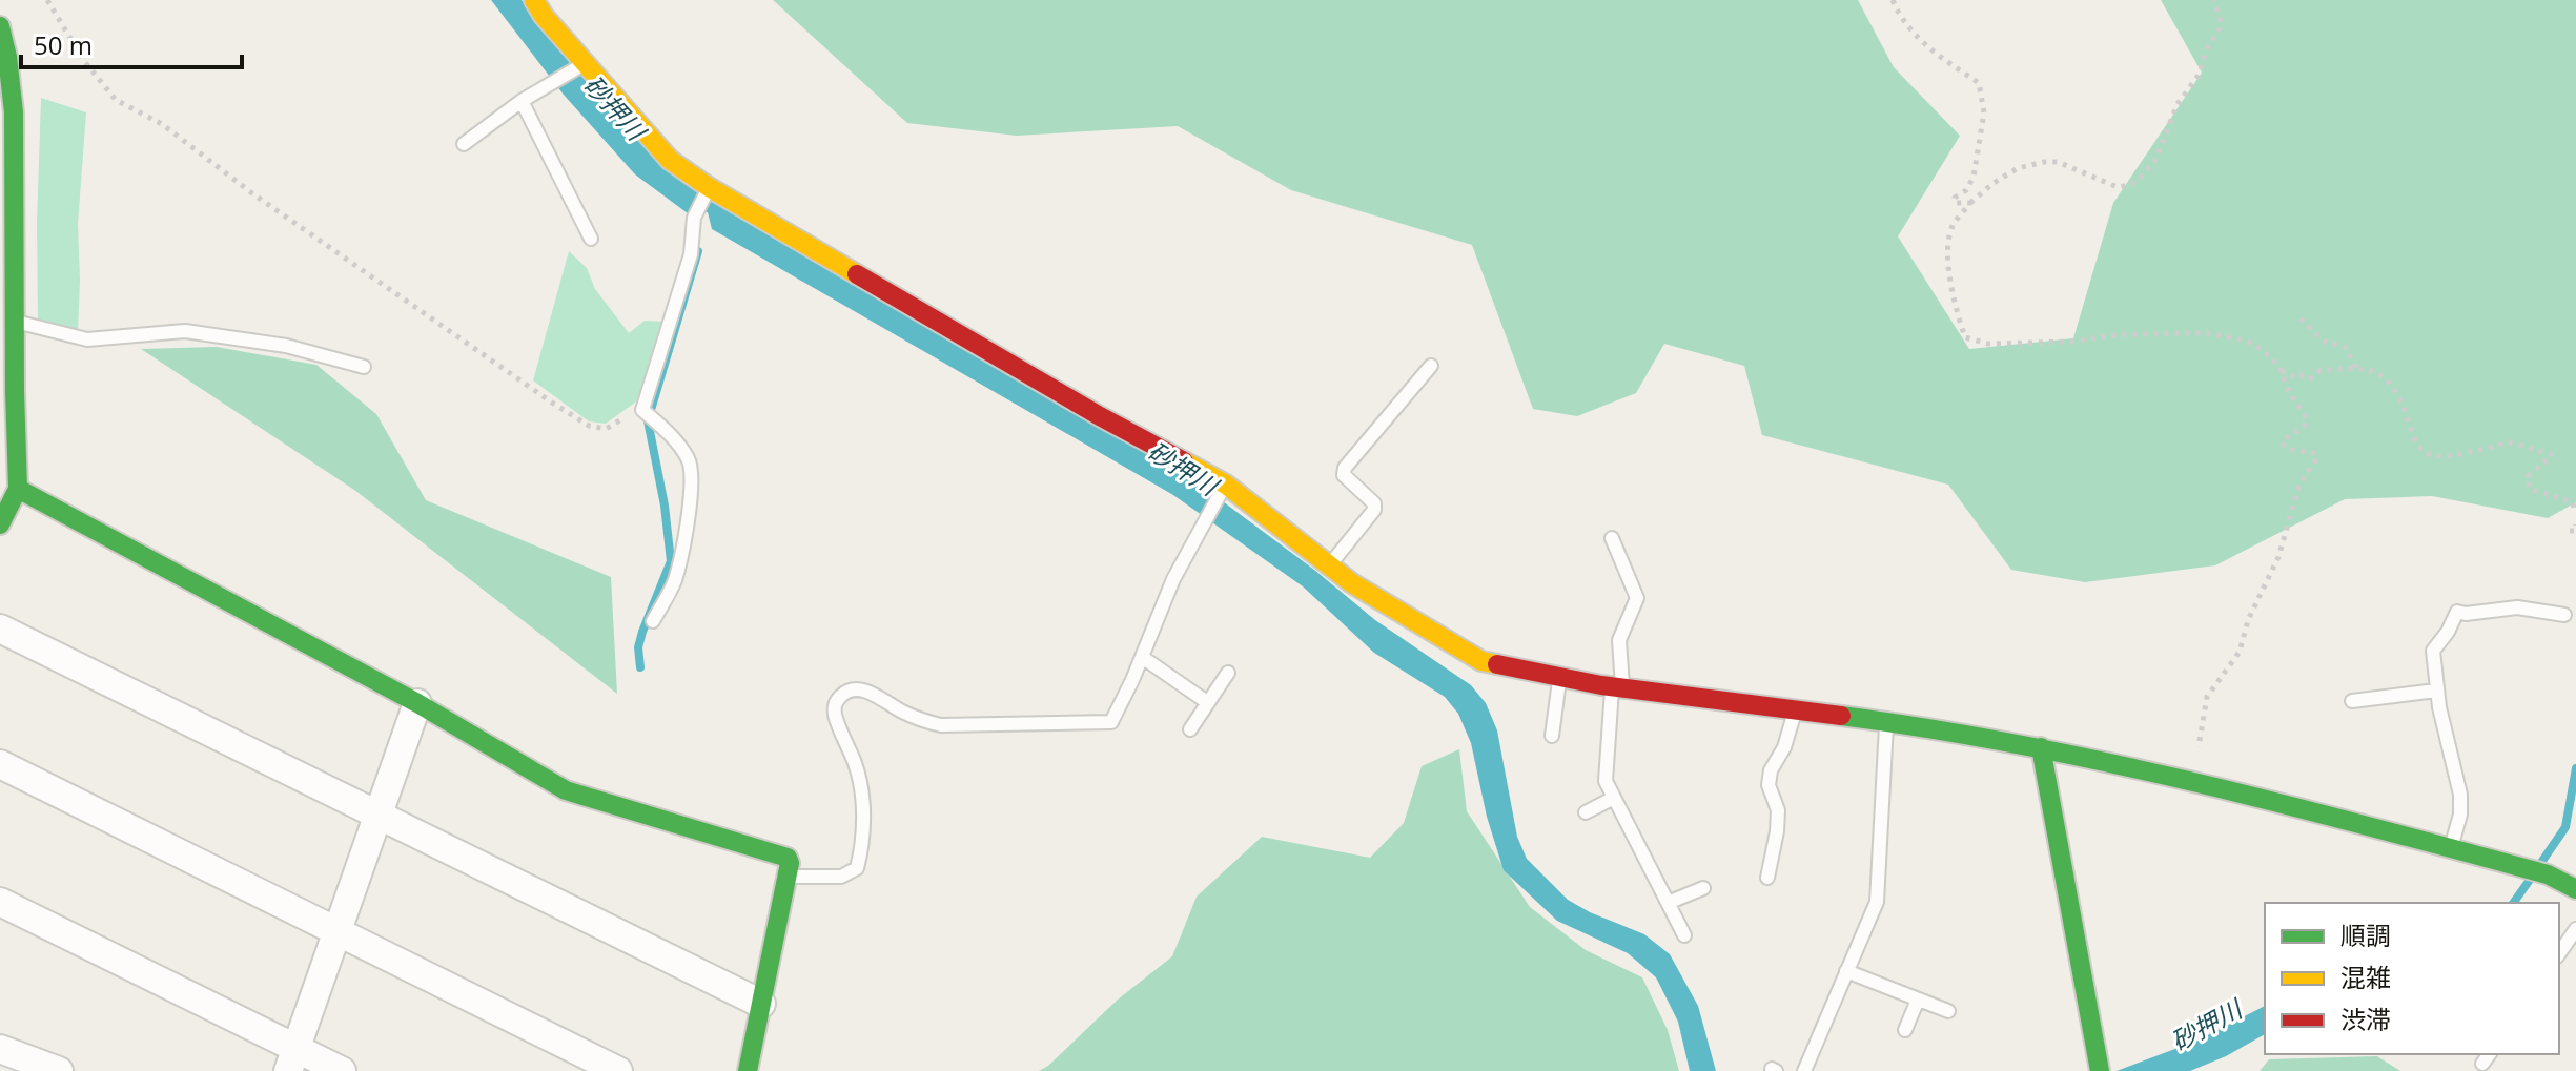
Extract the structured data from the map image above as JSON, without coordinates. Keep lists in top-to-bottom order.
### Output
{
  "water": ["砂押川"],
  "legend": ["順調", "混雑", "渋滞"],
  "scale_bar": "50 m"
}
